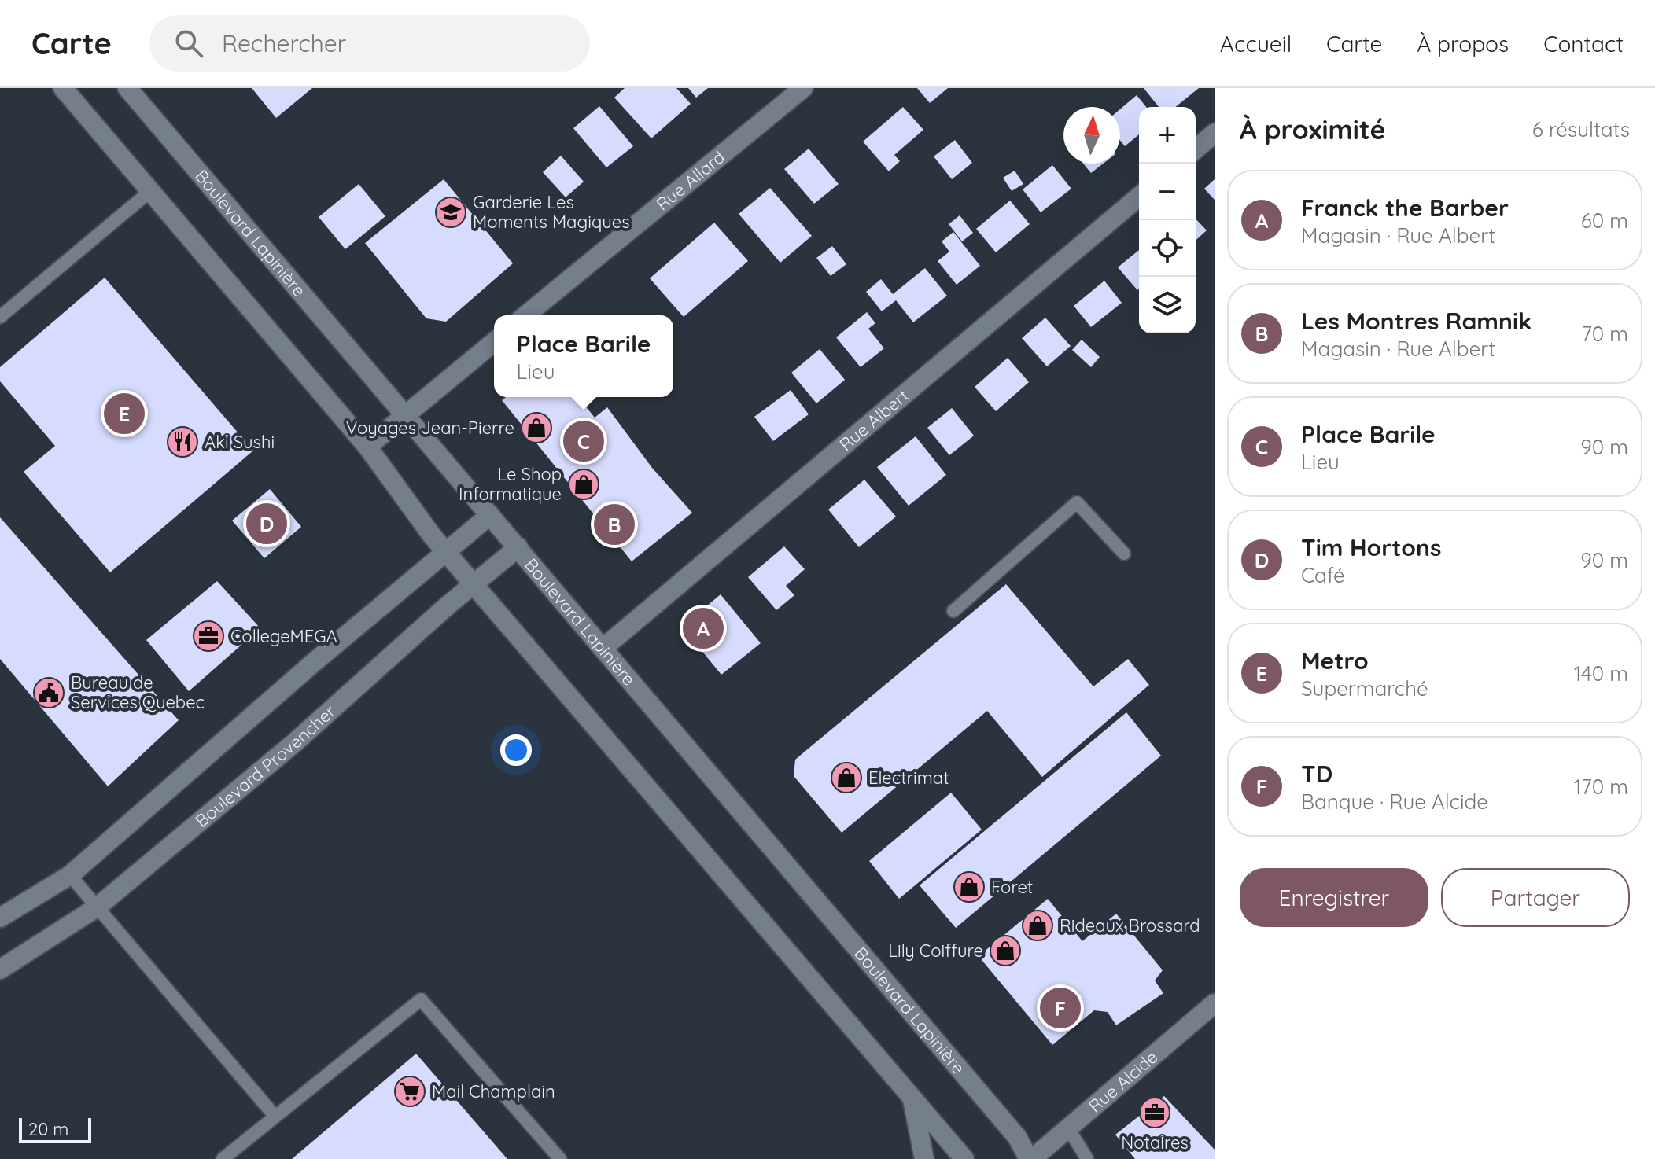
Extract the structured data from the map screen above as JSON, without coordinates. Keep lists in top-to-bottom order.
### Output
{
  "streets": {
    "main road": [
      "Rue Allard",
      "Boulevard Lapinière",
      "Rue Albert",
      "Boulevard Provencher",
      "Rue Alcide"
    ]
  },
  "crossings": [
    ["Boulevard Lapinière", "Rue Albert"],
    ["Boulevard Lapinière", "Boulevard Provencher"],
    ["Boulevard Lapinière", "Rue Alcide"]
  ],
  "places": {
    "school or university": ["Garderie Les Moments Magiques"],
    "shop": [
      "Voyages Jean-Pierre",
      "Le Shop Informatique",
      "Electrimat",
      "Foret",
      "Rideaux Brossard",
      "Lily Coiffure"
    ],
    "restaurant": ["Aki Sushi"],
    "office": ["CollegeMEGA", "Notaires"],
    "public building": ["Bureau de Services Quebec"],
    "supermarket": ["Mail Champlain"]
  },
  "scale_bar": "20 m",
  "north": "top",
  "page": {
    "header": "Carte",
    "search": "Rechercher",
    "nav": [
      "Accueil",
      "Carte",
      "À propos",
      "Contact"
    ],
    "heading": ["À proximité", "6 résultats"],
    "map_buttons": ["+", "−"],
    "list": [
      {
        "mark": "A",
        "name": "Franck the Barber",
        "note": "Magasin · Rue Albert",
        "value": "60 m"
      },
      {
        "mark": "B",
        "name": "Les Montres Ramnik",
        "note": "Magasin · Rue Albert",
        "value": "70 m"
      },
      {
        "mark": "C",
        "name": "Place Barile",
        "note": "Lieu",
        "value": "90 m"
      },
      {
        "mark": "D",
        "name": "Tim Hortons",
        "note": "Café",
        "value": "90 m"
      },
      {
        "mark": "E",
        "name": "Metro",
        "note": "Supermarché",
        "value": "140 m"
      },
      {
        "mark": "F",
        "name": "TD",
        "note": "Banque · Rue Alcide",
        "value": "170 m"
      }
    ],
    "popup": ["Place Barile", "Lieu"],
    "pins": [
      "E",
      "C",
      "D",
      "B",
      "A",
      "F"
    ],
    "buttons": ["Enregistrer", "Partager"],
    "scale": "20 m"
  }
}
